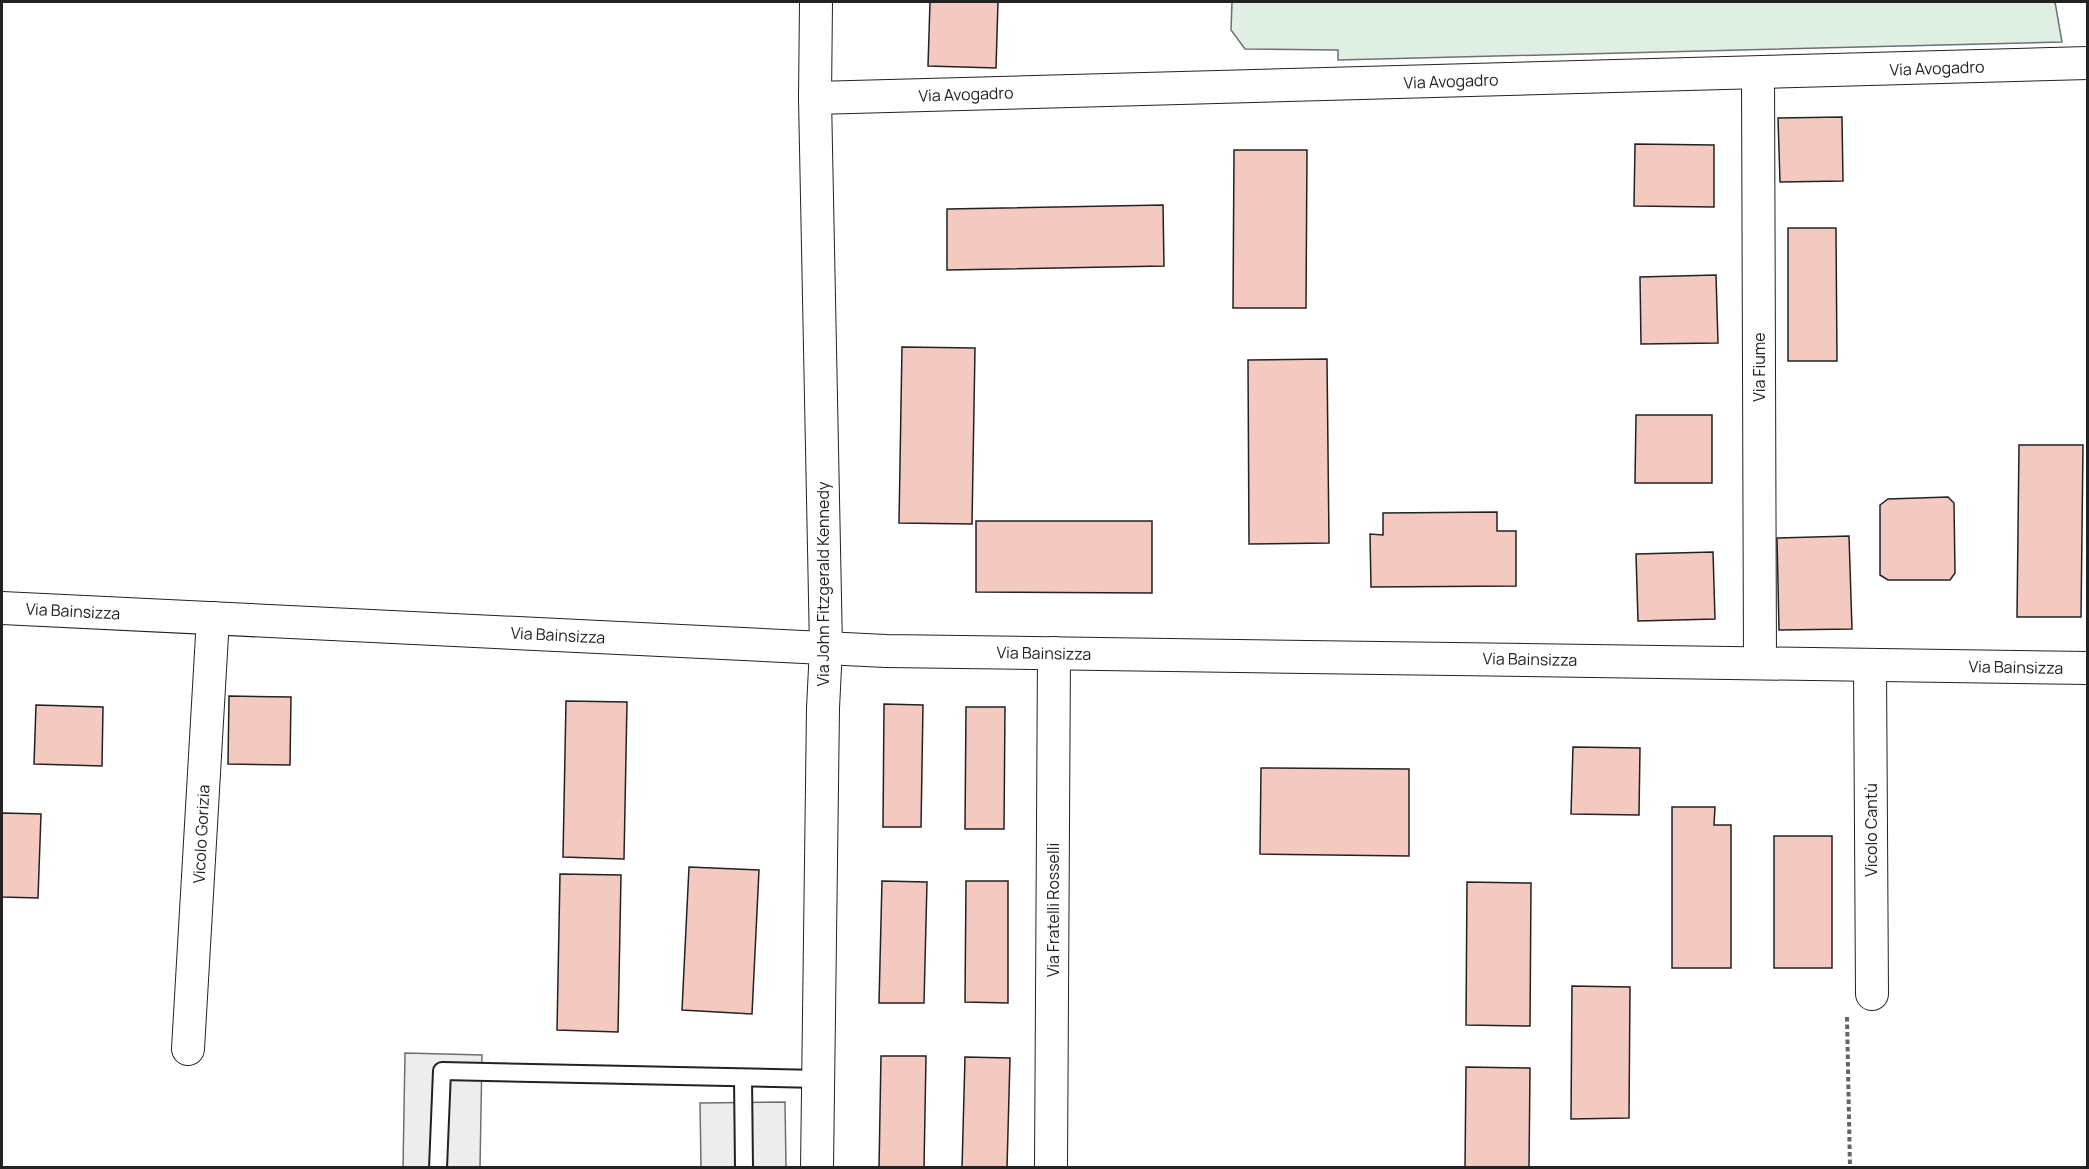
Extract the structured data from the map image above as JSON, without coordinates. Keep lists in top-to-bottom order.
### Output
{
  "streets": {
    "street": [
      "Via Avogadro",
      "Via Fiume",
      "Via John Fitzgerald Kennedy",
      "Via Bainsizza",
      "Vicolo Cantù",
      "Vicolo Gorizia",
      "Via Fratelli Rosselli"
    ]
  },
  "crossings": [
    ["Via Avogadro", "Via Fiume"],
    ["Via Avogadro", "Via John Fitzgerald Kennedy"],
    ["Via Fiume", "Via Bainsizza"],
    ["Via John Fitzgerald Kennedy", "Via Bainsizza"],
    ["Via Bainsizza", "Vicolo Cantù"],
    ["Via Bainsizza", "Vicolo Gorizia"],
    ["Via Bainsizza", "Via Fratelli Rosselli"]
  ]
}
